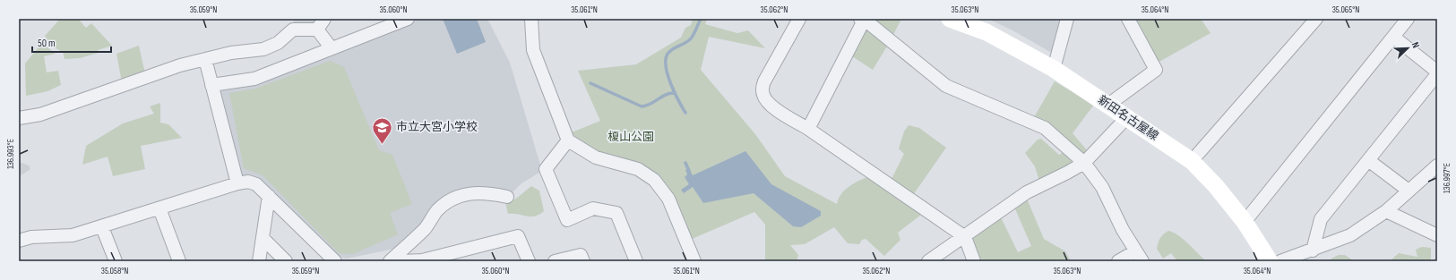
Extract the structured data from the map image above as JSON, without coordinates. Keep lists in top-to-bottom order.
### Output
{
  "streets": {
    "main road": ["新田名古屋線"]
  },
  "parks": ["榎山公園"],
  "places": {
    "school or university": ["市立大宮小学校"]
  },
  "scale_bar": "50 m",
  "north": "top right",
  "coordinates": [
    "35.059°N",
    "35.060°N",
    "35.061°N",
    "35.062°N",
    "35.063°N",
    "35.064°N",
    "35.065°N",
    "136.993°E",
    "136.997°E",
    "35.058°N"
  ]
}
